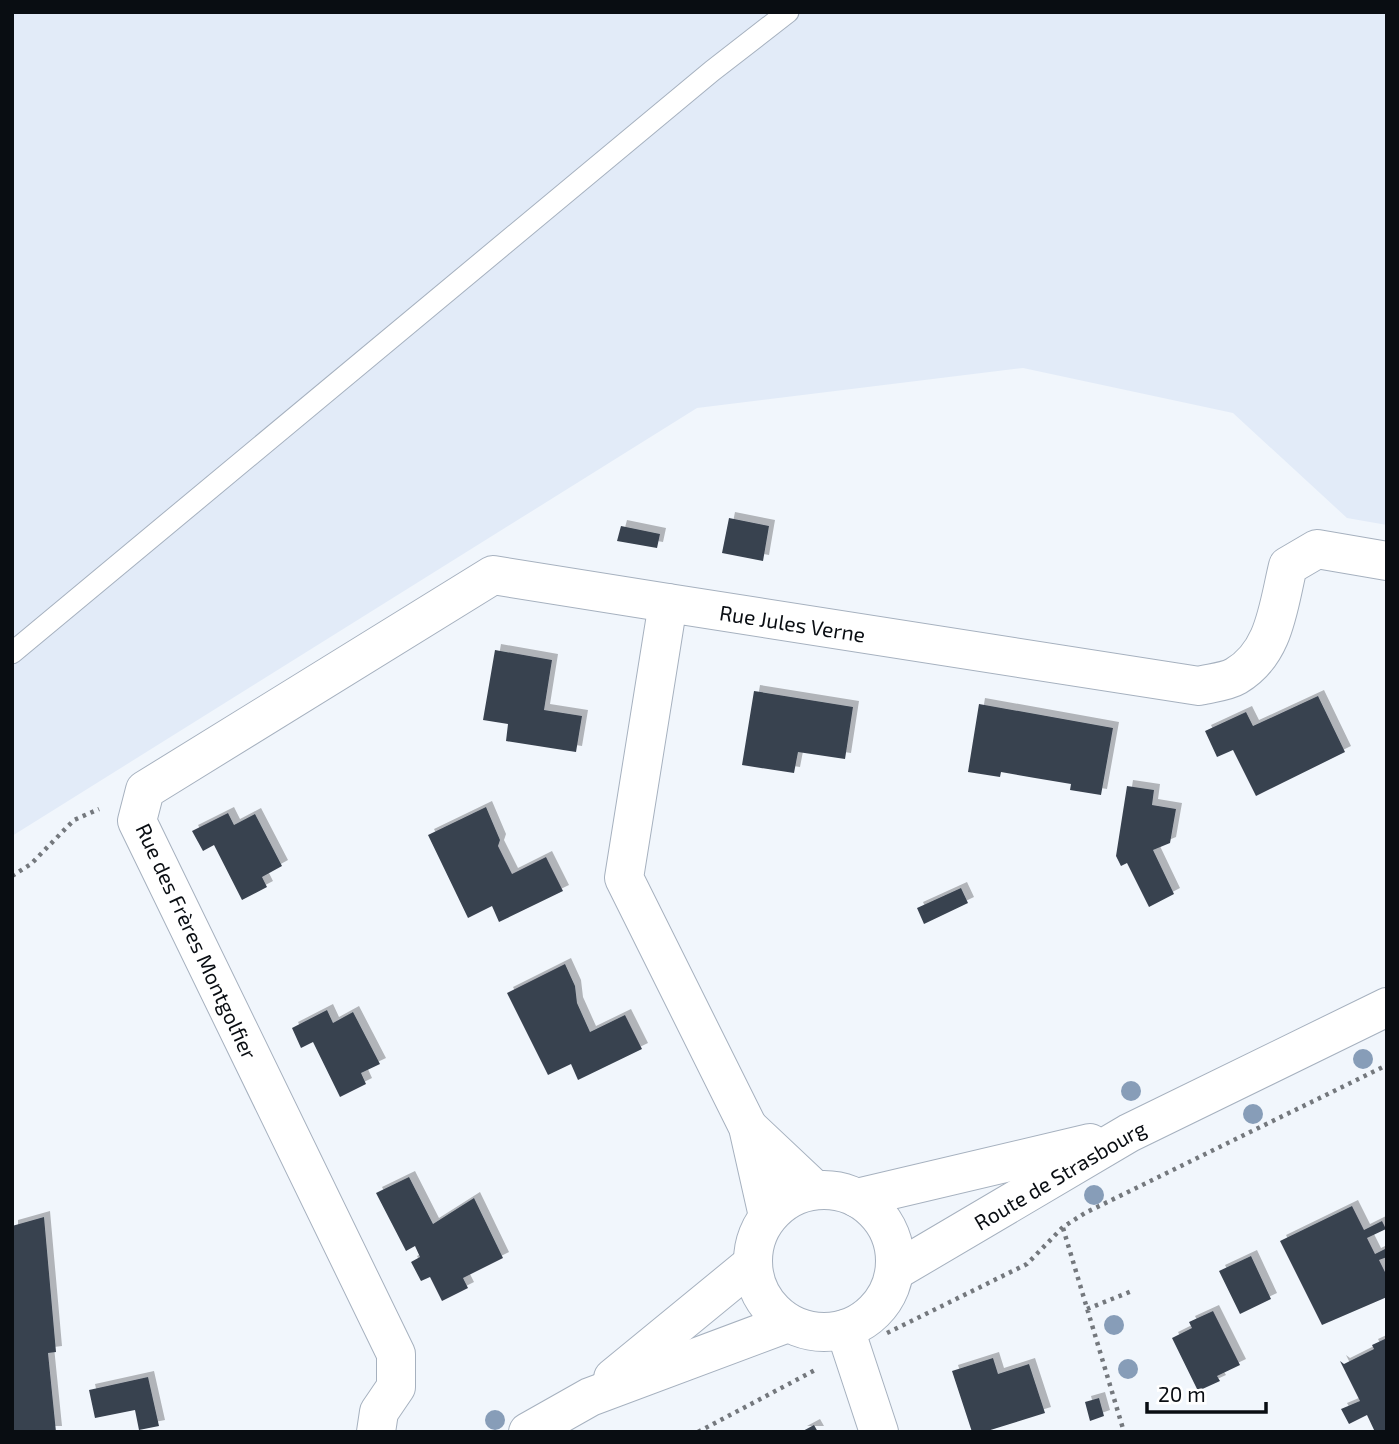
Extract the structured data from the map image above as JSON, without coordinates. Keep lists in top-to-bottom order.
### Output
{
  "streets": {
    "street": ["Rue Jules Verne", "Rue des Frères Montgolfier", "Route de Strasbourg"]
  },
  "crossings": [
    ["Rue Jules Verne", "Rue des Frères Montgolfier"]
  ],
  "scale_bar": "20 m"
}
